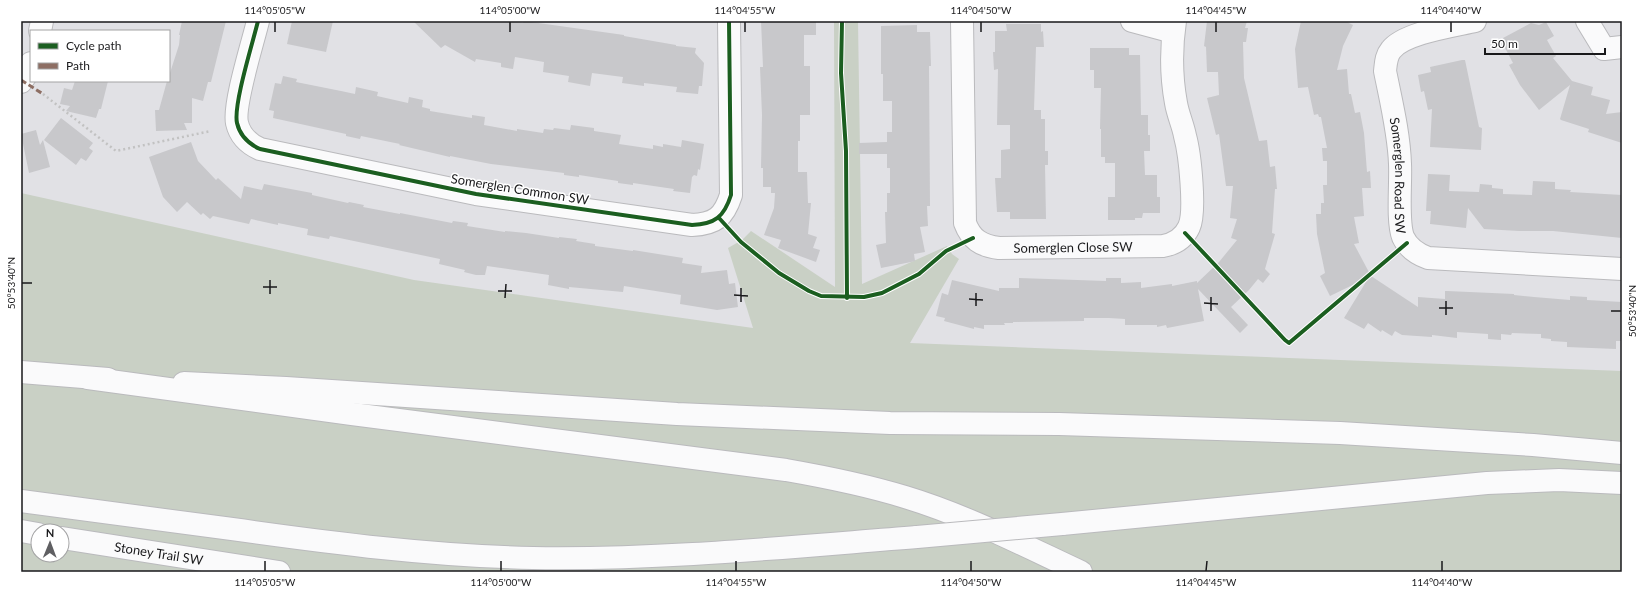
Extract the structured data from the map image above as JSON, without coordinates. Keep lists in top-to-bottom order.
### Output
{
  "streets": {
    "main road": [
      "Somerglen Road SW",
      "Somerglen Common SW",
      "Somerglen Close SW",
      "Stoney Trail SW"
    ]
  },
  "legend": ["Cycle path", "Path"],
  "scale_bar": "50 m",
  "north": "top",
  "coordinates": [
    "114°05'05\"W",
    "114°05'00\"W",
    "114°04'55\"W",
    "114°04'50\"W",
    "114°04'45\"W",
    "114°04'40\"W",
    "50°53'40\"N"
  ]
}
